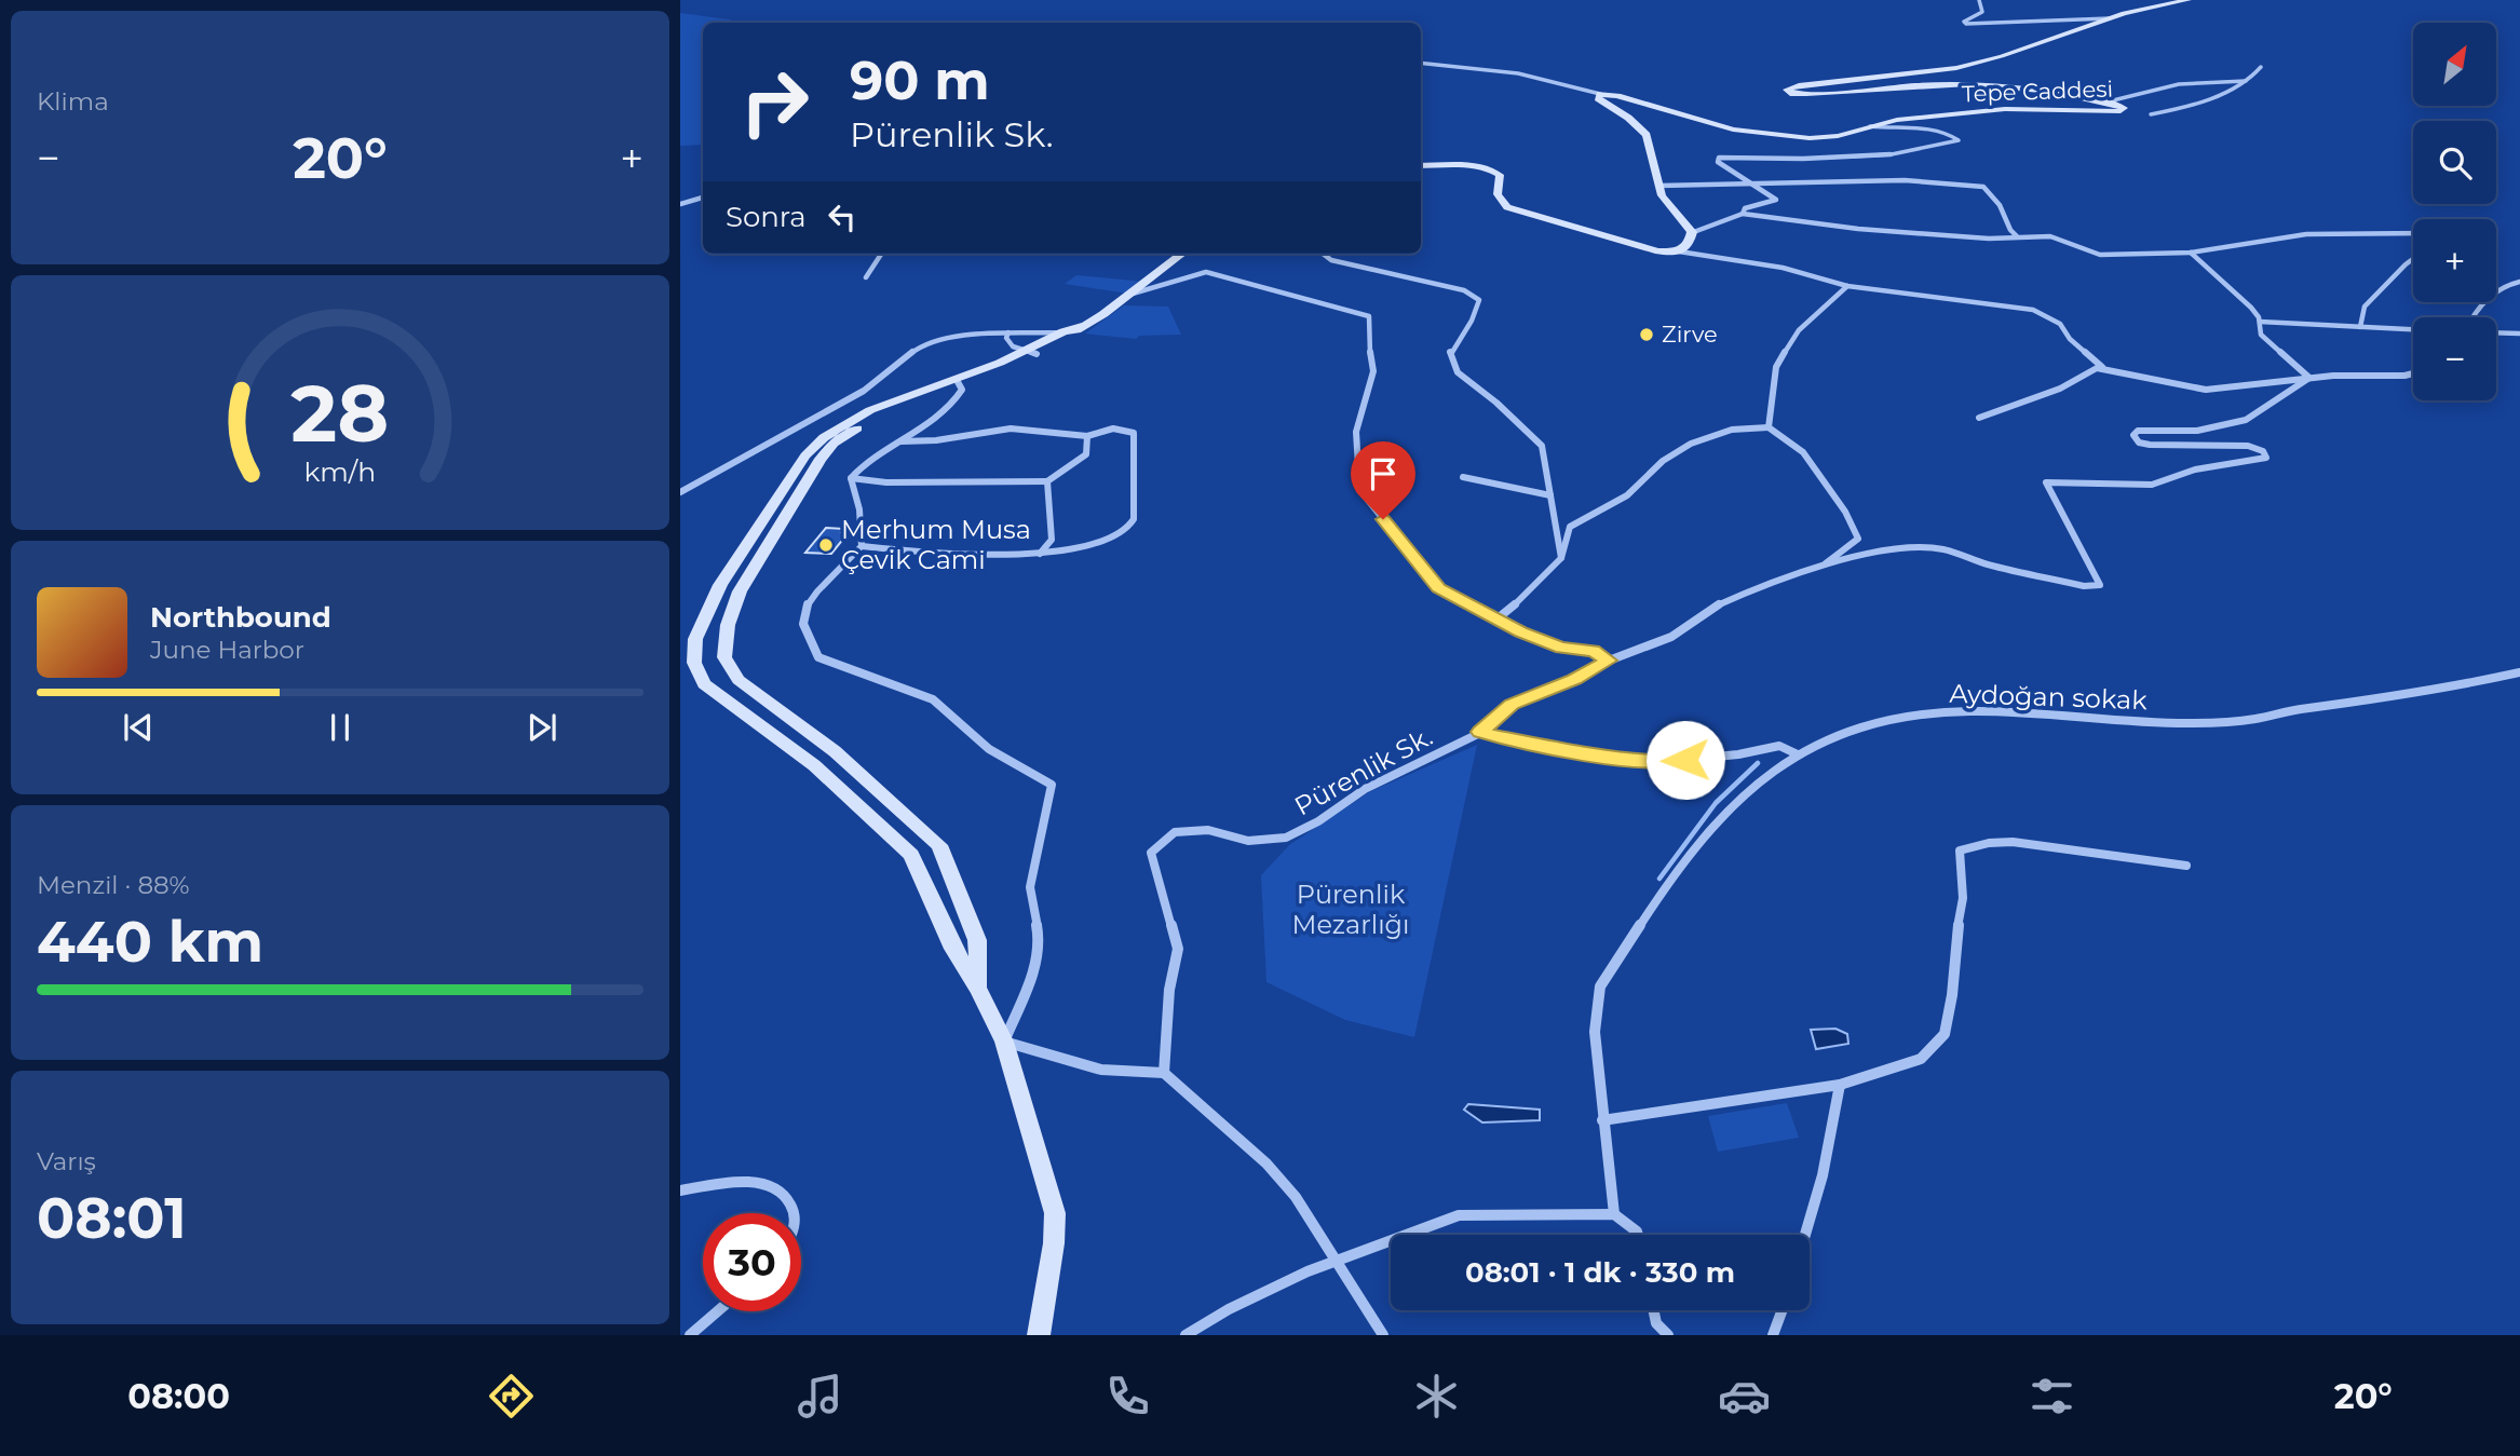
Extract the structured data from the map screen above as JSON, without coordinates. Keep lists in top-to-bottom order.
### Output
{
  "streets": {
    "street": ["Tepe Caddesi", "Aydoğan sokak", "Pürenlik Sk."]
  },
  "parks": ["Pürenlik Mezarlığı"],
  "places": ["Zirve", "Merhum Musa Çevik Cami"],
  "north": "top right",
  "page": {
    "tile": [
      "Klima",
      ["Menzil · 88%", "440 km"],
      ["Varış", "08:01"]
    ],
    "map_buttons": ["+", "−"],
    "turn": ["90 m", "Pürenlik Sk."],
    "heat": ["−", "20°", "+"],
    "then": "Sonra",
    "song": ["Northbound", "June Harbor"],
    "limit": "30",
    "trip": "08:01 · 1 dk · 330 m",
    "tabs": ["08:00", "20°"],
    "gauge": ["28", "km/h"]
  }
}
